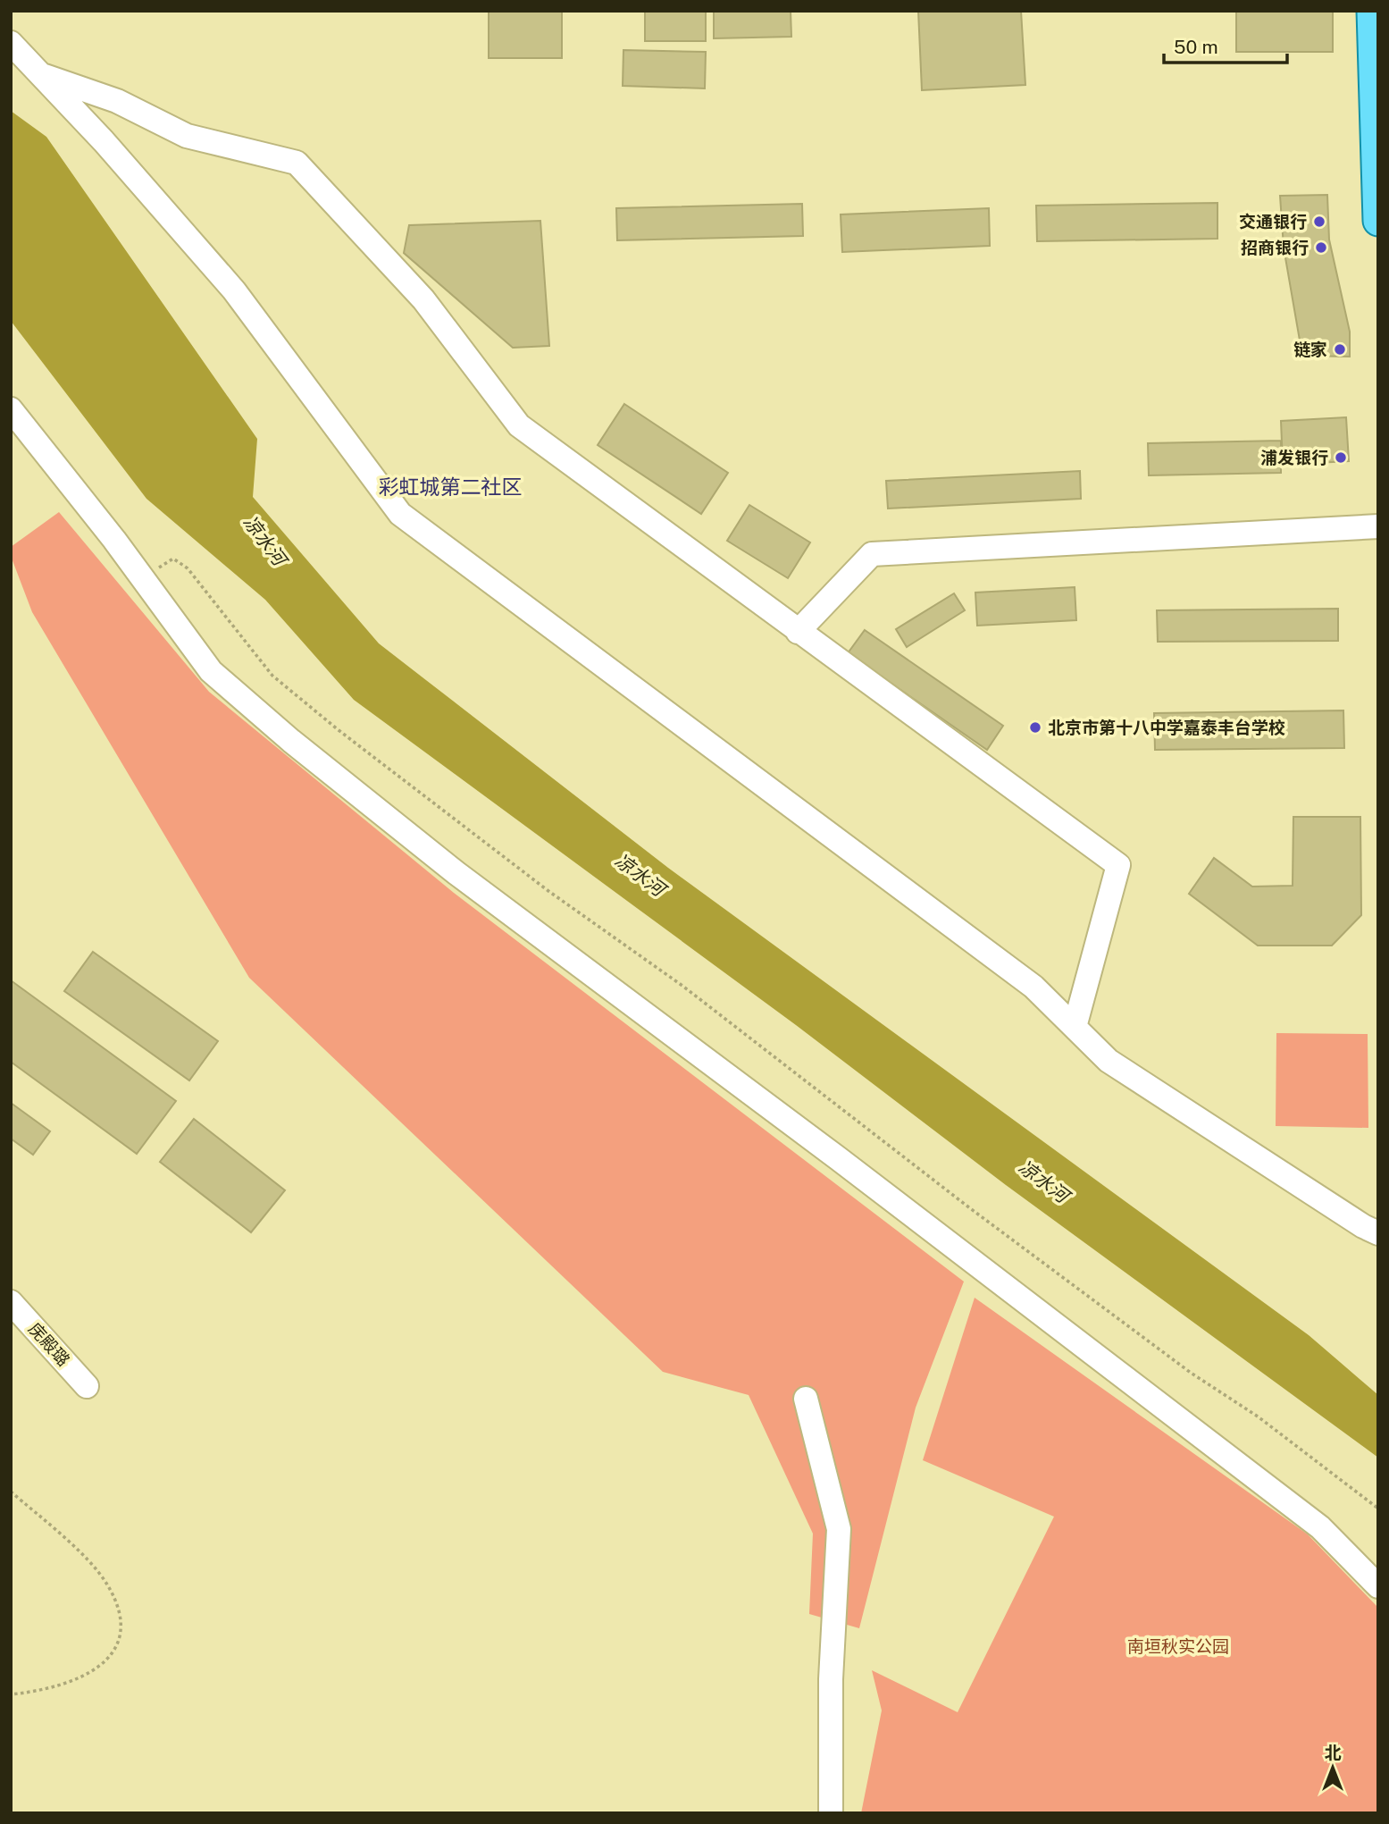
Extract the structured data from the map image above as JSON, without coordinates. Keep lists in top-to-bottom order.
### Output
{
  "streets": {
    "street": ["庑殿璐"]
  },
  "districts": ["彩虹城第二社区"],
  "water": ["凉水河"],
  "parks": ["南垣秋实公园"],
  "places": [
    "交通银行",
    "招商银行",
    "链家",
    "浦发银行",
    "北京市第十八中学嘉泰丰台学校"
  ],
  "scale_bar": "50 m",
  "north": "top"
}
